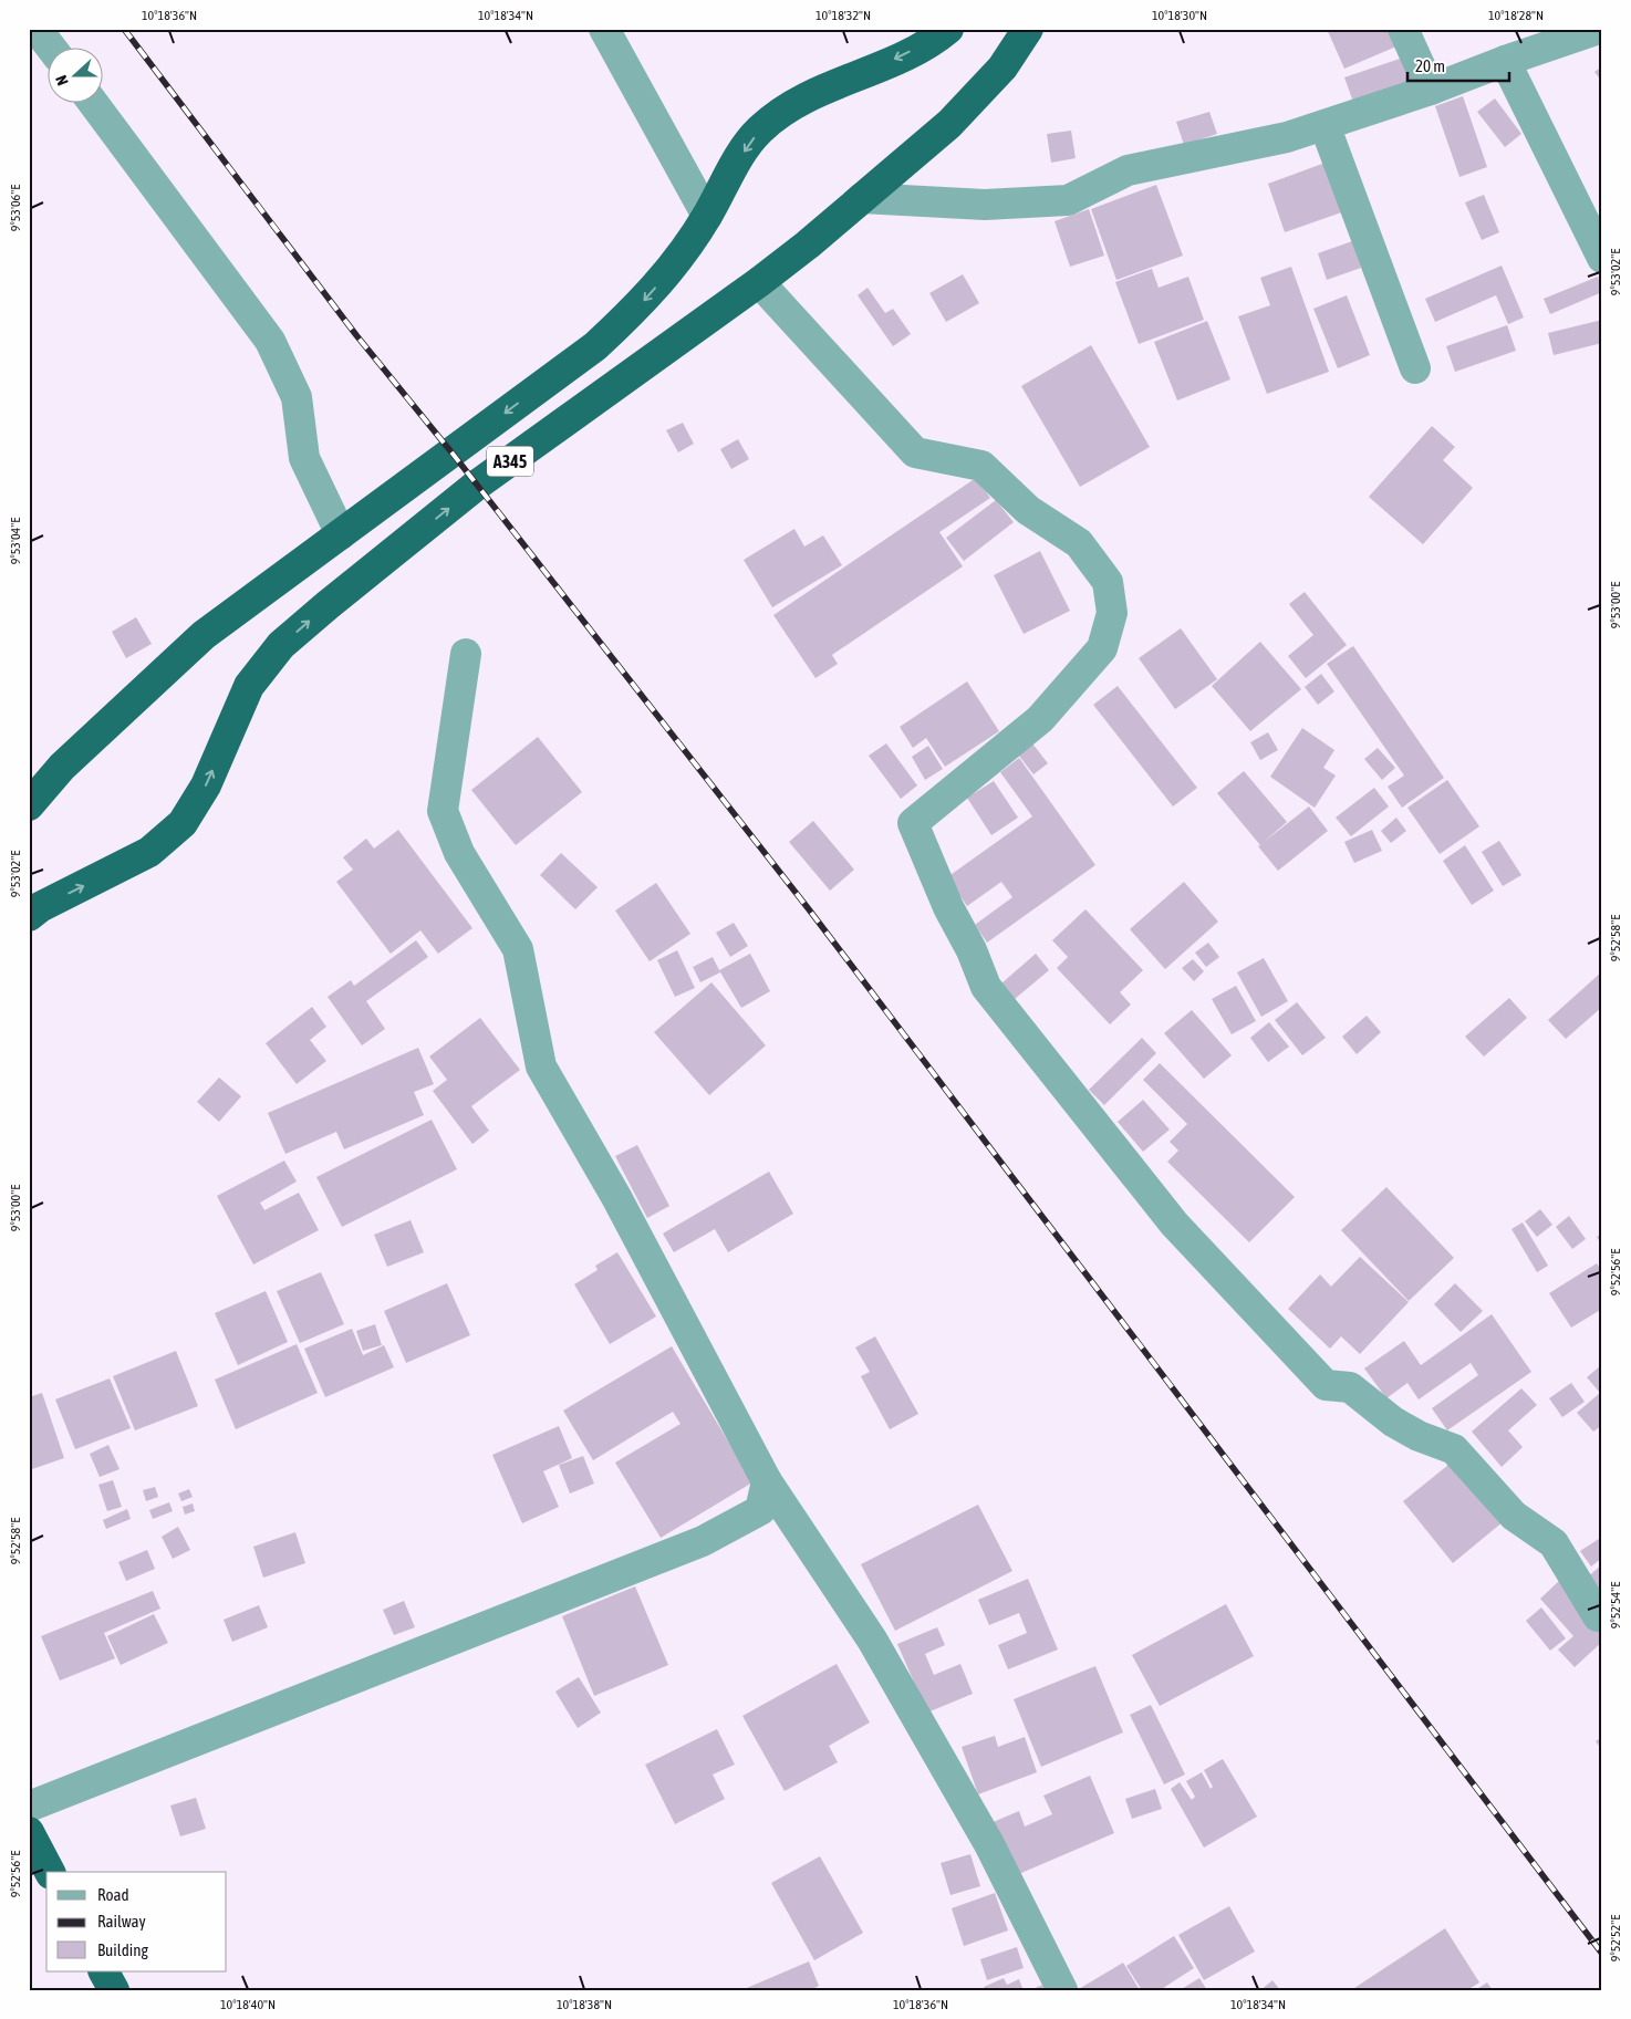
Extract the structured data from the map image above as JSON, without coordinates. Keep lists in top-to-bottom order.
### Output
{
  "streets": {
    "highway": ["A345"]
  },
  "legend": ["Road", "Railway", "Building"],
  "scale_bar": "20 m",
  "north": "left",
  "coordinates": [
    "10°18'36\"N",
    "10°18'34\"N",
    "10°18'32\"N",
    "10°18'30\"N",
    "10°18'28\"N",
    "9°53'06\"E",
    "9°53'02\"E",
    "9°53'04\"E",
    "9°53'00\"E",
    "9°52'58\"E",
    "9°52'56\"E",
    "9°52'54\"E",
    "9°52'52\"E",
    "10°18'40\"N",
    "10°18'38\"N"
  ]
}
